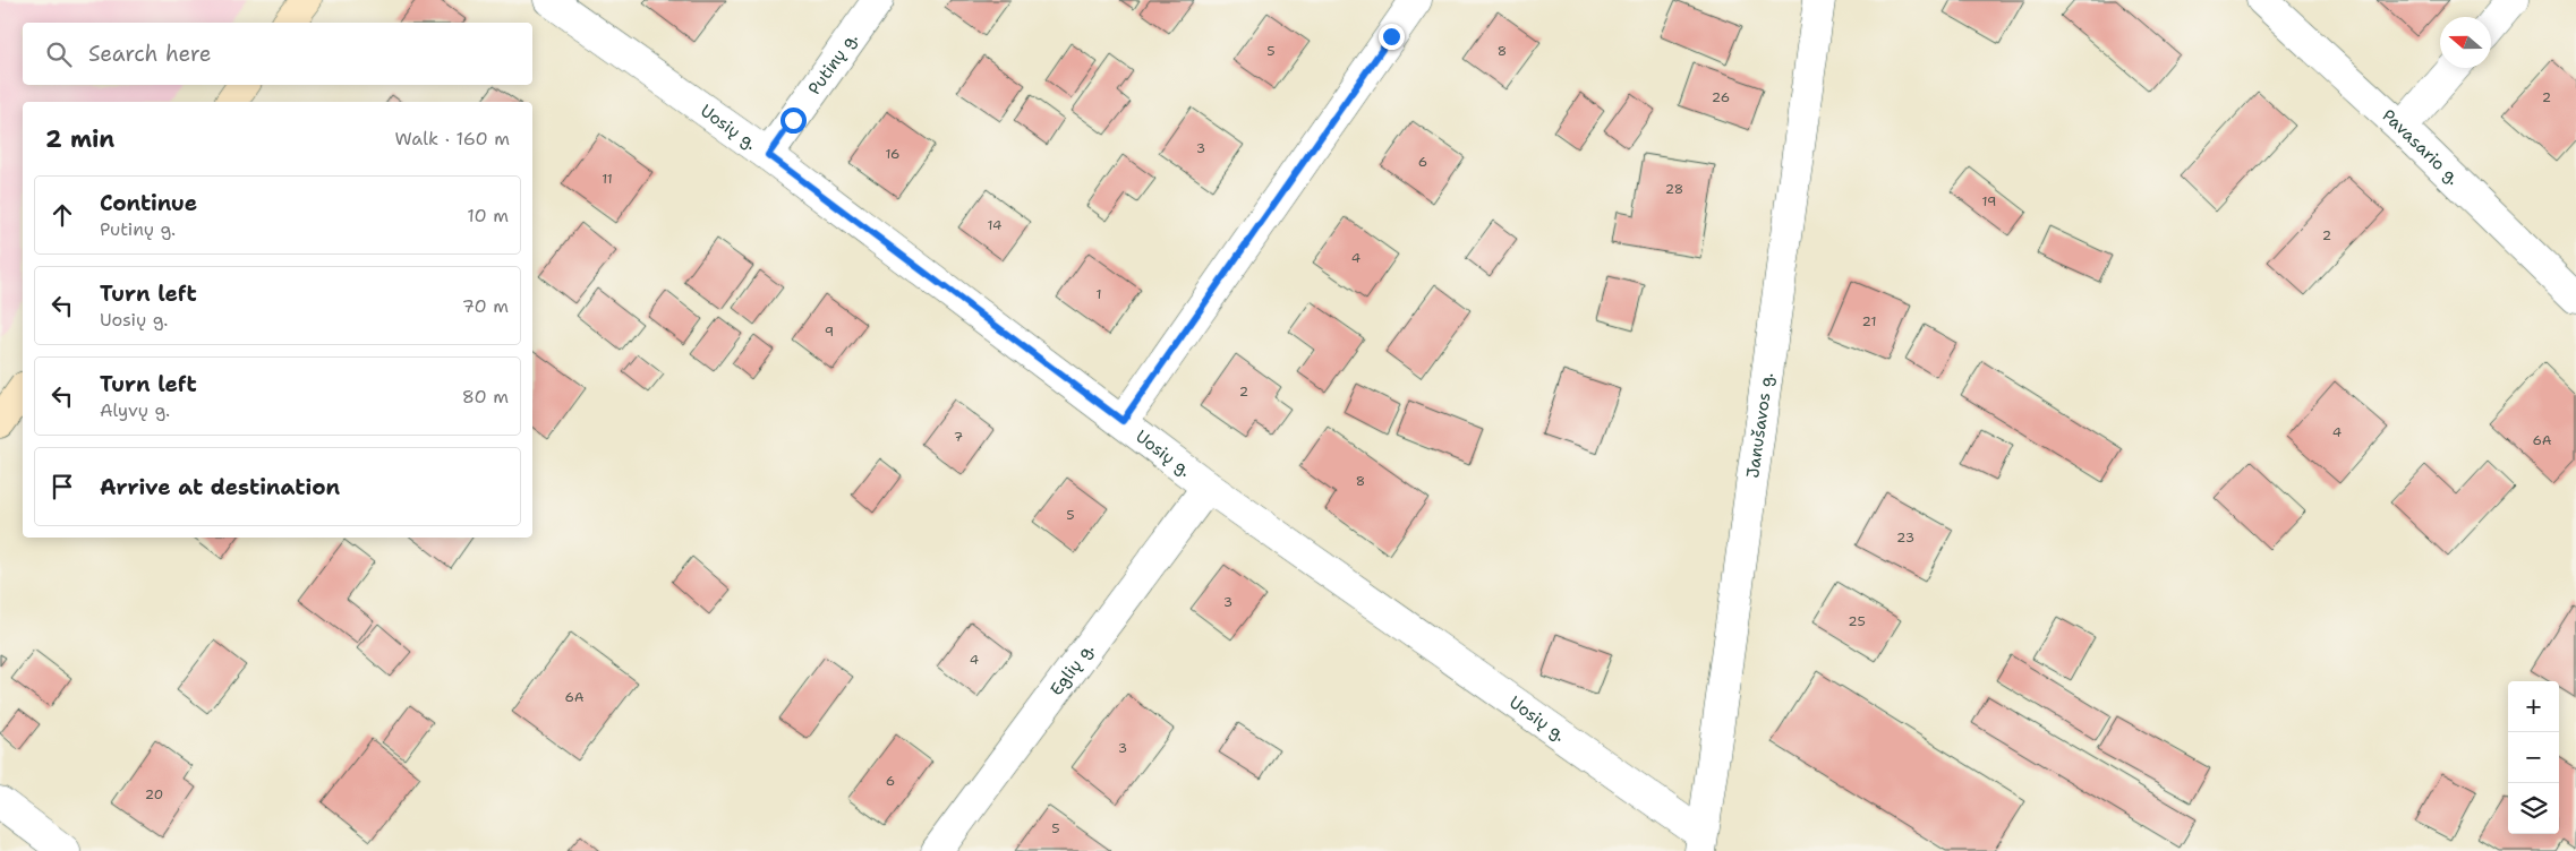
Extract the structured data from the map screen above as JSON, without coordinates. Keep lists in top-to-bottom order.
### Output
{
  "streets": {
    "street": [
      "Putinų g.",
      "Uosių g.",
      "Pavasario g.",
      "Janušavos g.",
      "Eglių g."
    ]
  },
  "crossings": [
    ["Putinų g.", "Uosių g."],
    ["Uosių g.", "Janušavos g."],
    ["Uosių g.", "Eglių g."]
  ],
  "house_numbers": [
    "5",
    "8",
    "26",
    "2",
    "3",
    "16",
    "6",
    "11",
    "28",
    "19",
    "14",
    "2",
    "4",
    "1",
    "21",
    "9",
    "2",
    "4",
    "7",
    "6A",
    "8",
    "5",
    "23",
    "3",
    "25",
    "4",
    "6A",
    "3",
    "6",
    "20",
    "5"
  ],
  "north": "left",
  "page": {
    "search": "Search here",
    "heading": ["2 min", "Walk · 160 m"],
    "list": [
      ["Continue", "Putinų g.", "10 m"],
      ["Turn left", "Uosių g.", "70 m"],
      ["Turn left", "Alyvų g.", "80 m"],
      "Arrive at destination"
    ],
    "map_buttons": ["+", "−"]
  }
}
